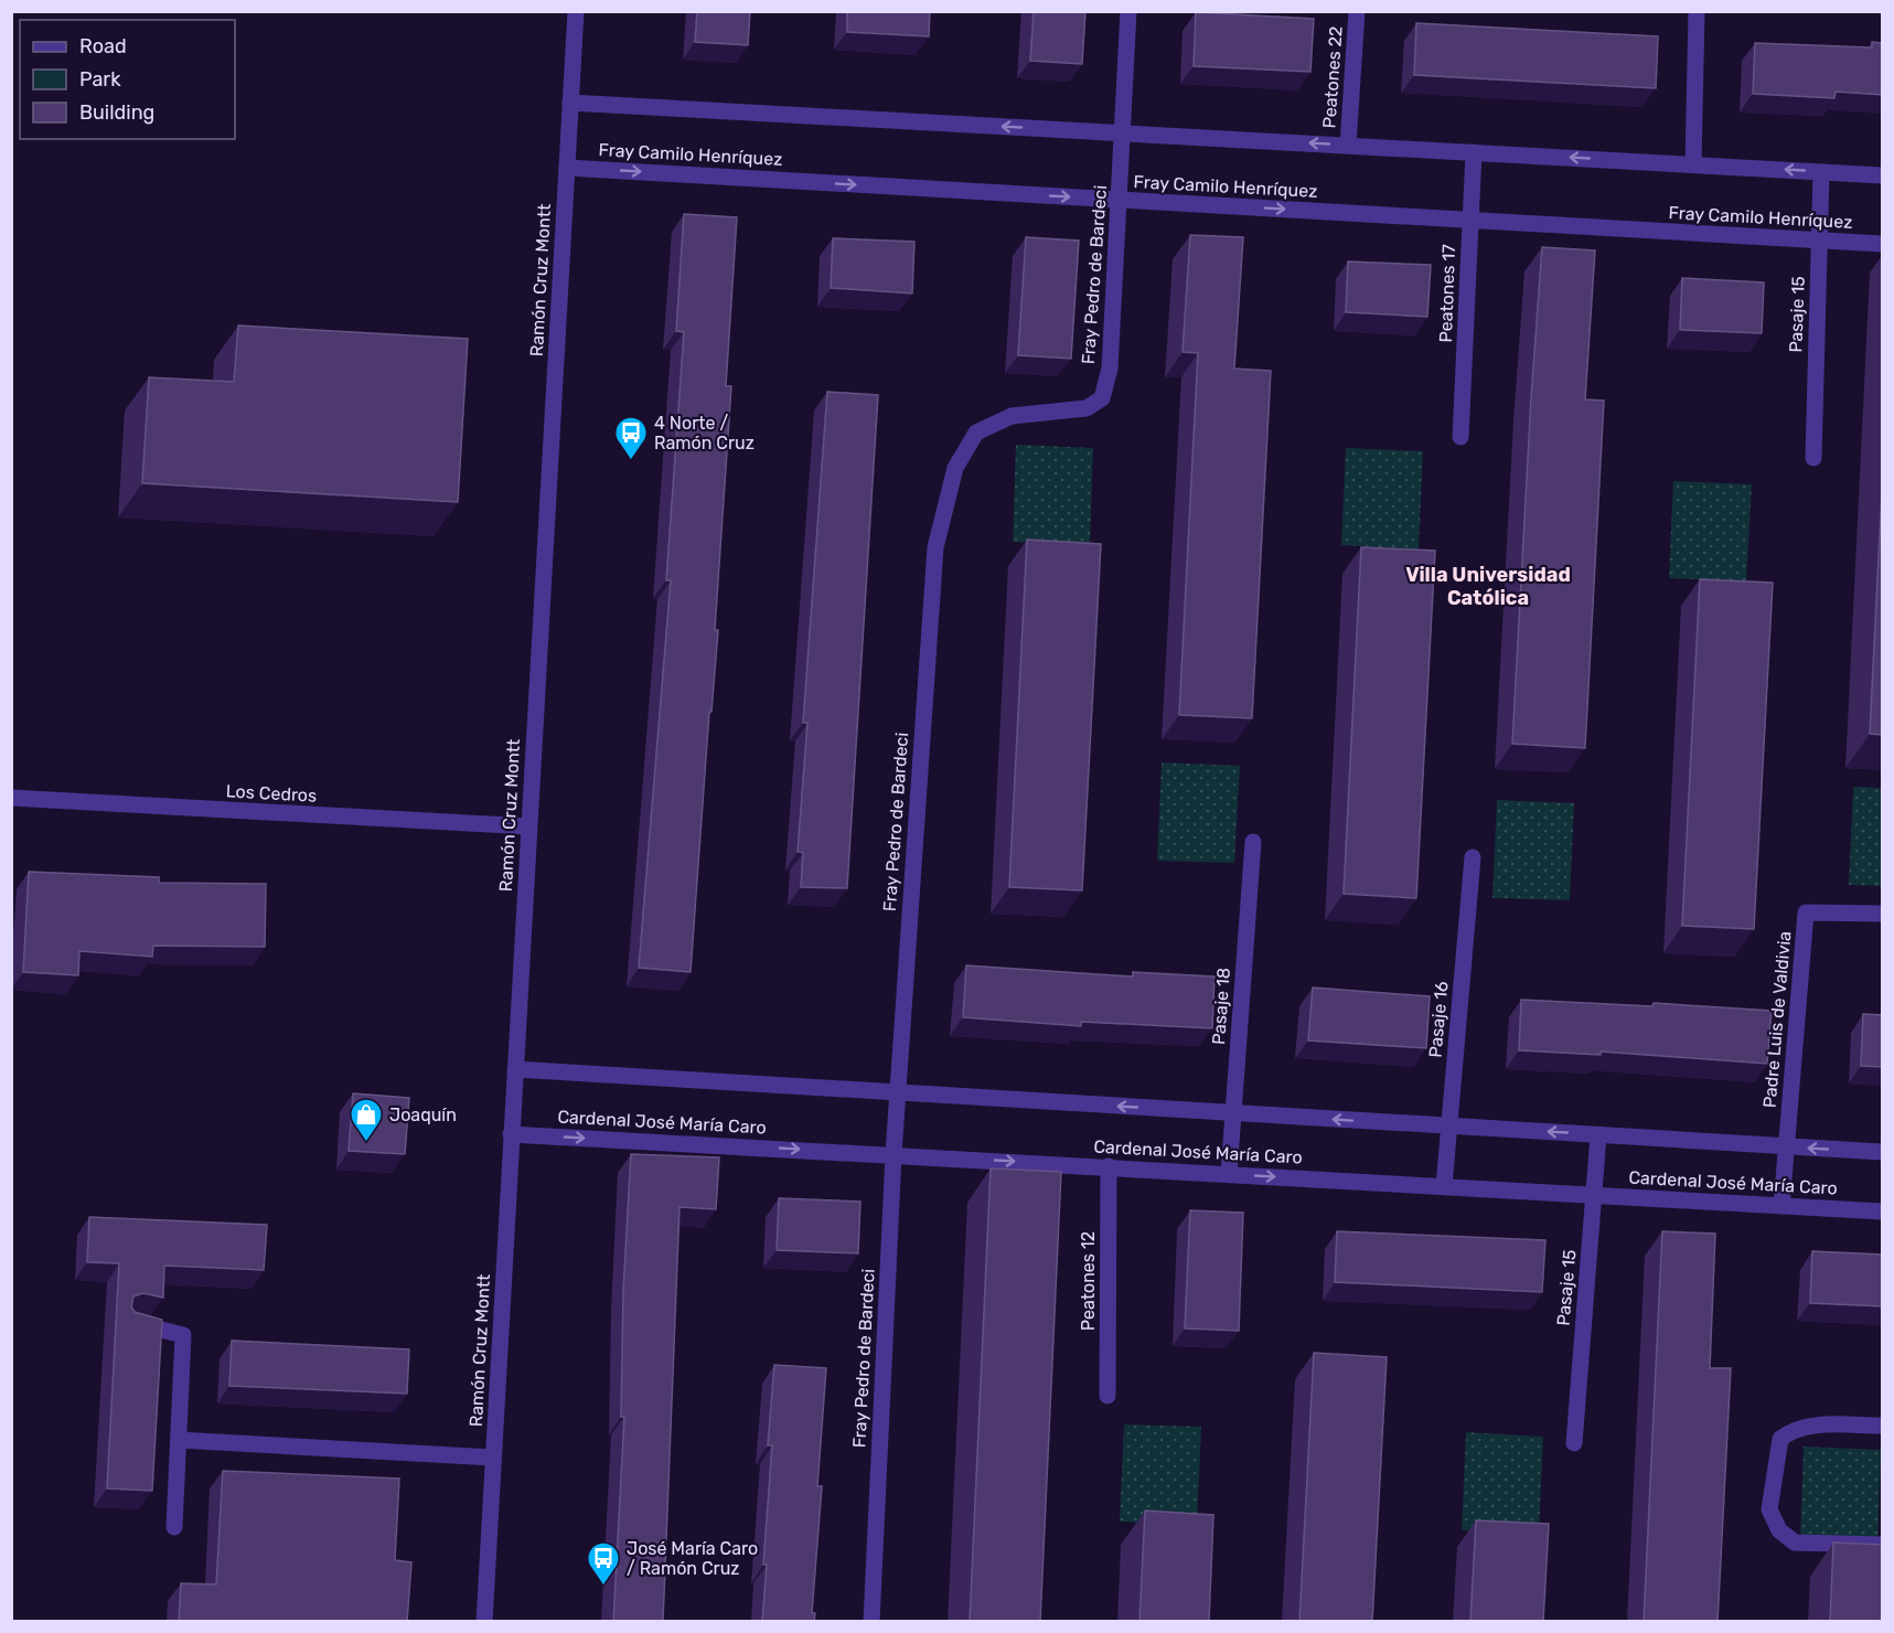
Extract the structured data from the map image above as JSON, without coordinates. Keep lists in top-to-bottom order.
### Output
{
  "streets": {
    "street": [
      "Peatones 22",
      "Fray Camilo Henríquez",
      "Fray Pedro de Bardeci",
      "Ramón Cruz Montt",
      "Peatones 17",
      "Pasaje 15",
      "Los Cedros",
      "Pasaje 18",
      "Pasaje 16",
      "Padre Luis de Valdivia",
      "Cardenal José María Caro",
      "Peatones 12"
    ]
  },
  "crossings": [
    ["Fray Camilo Henríquez", "Fray Pedro de Bardeci"],
    ["Fray Camilo Henríquez", "Ramón Cruz Montt"],
    ["Fray Camilo Henríquez", "Peatones 17"],
    ["Fray Camilo Henríquez", "Pasaje 15"],
    ["Fray Pedro de Bardeci", "Cardenal José María Caro"],
    ["Ramón Cruz Montt", "Los Cedros"],
    ["Ramón Cruz Montt", "Cardenal José María Caro"],
    ["Pasaje 15", "Cardenal José María Caro"],
    ["Pasaje 18", "Cardenal José María Caro"],
    ["Pasaje 16", "Cardenal José María Caro"],
    ["Padre Luis de Valdivia", "Cardenal José María Caro"],
    ["Cardenal José María Caro", "Peatones 12"]
  ],
  "districts": ["Villa Universidad Católica"],
  "places": {
    "bus stop": ["4 Norte / Ramón Cruz", "José María Caro / Ramón Cruz"],
    "shop": ["Joaquín"]
  },
  "legend": ["Road", "Park", "Building"]
}
